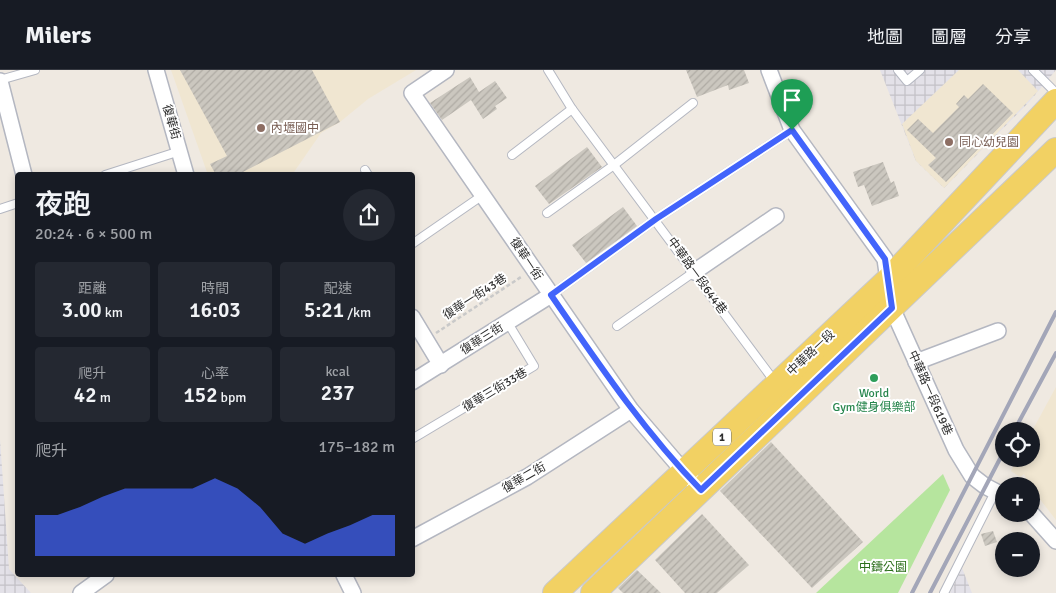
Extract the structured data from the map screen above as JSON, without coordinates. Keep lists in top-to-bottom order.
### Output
{
  "streets": {
    "main road": ["中華路一段", "1"],
    "street": [
      "復華街",
      "復華一街",
      "復華三街",
      "中華路一段619巷",
      "復華二街"
    ],
    "lane": ["中華路一段644巷", "復華三街33巷"],
    "path": ["復華一街43巷"]
  },
  "crossings": [
    ["復華一街", "復華一街43巷"],
    ["復華一街", "復華三街"],
    ["復華一街", "中華路一段"],
    ["復華一街", "復華二街"],
    ["中華路一段644巷", "中華路一段"],
    ["復華三街", "復華三街33巷"],
    ["中華路一段", "中華路一段619巷"]
  ],
  "parks": ["中鑄公園"],
  "places": ["內壢國中", "同心幼兒園", "World Gym健身俱樂部"],
  "page": {
    "header": "Milers",
    "nav": ["地圖", "圖層", "分享"],
    "heading": ["夜跑", "20:24 · 6 × 500 m"],
    "stats": [
      ["距離", "3.00 km"],
      ["時間", "16:03"],
      ["配速", "5:21 /km"],
      ["爬升", "42 m"],
      ["心率", "152 bpm"],
      ["kcal", "237"]
    ],
    "map_buttons": ["+", "−"],
    "chart": ["爬升", "175–182 m"]
  }
}
